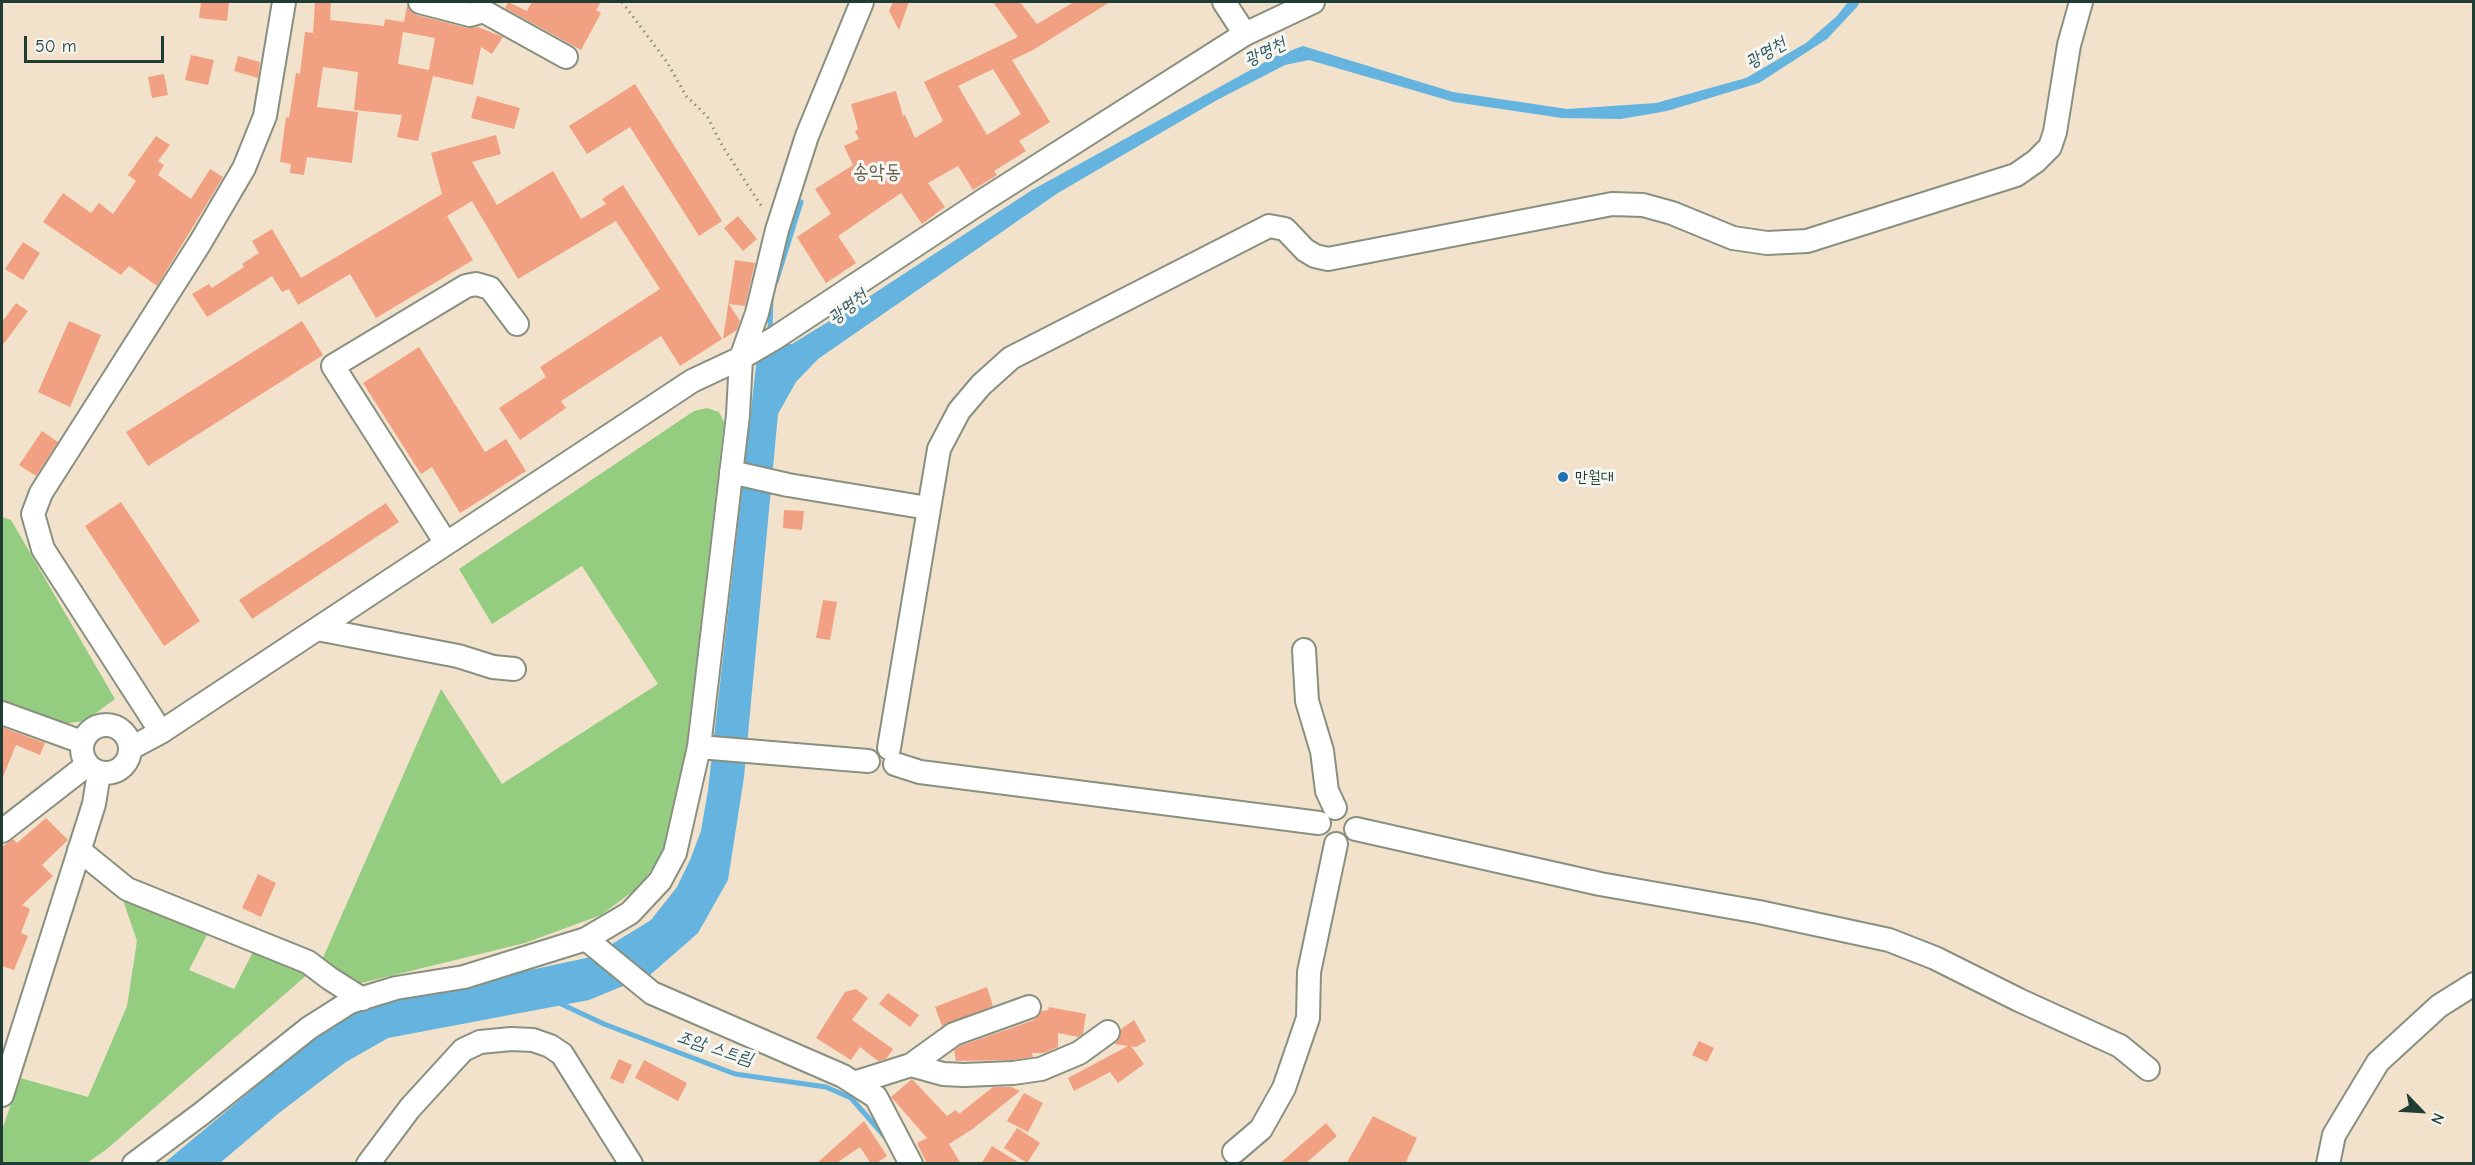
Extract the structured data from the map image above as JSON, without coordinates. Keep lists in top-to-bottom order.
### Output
{
  "districts": ["송악동"],
  "water": ["광명천", "조암 스트림"],
  "places": ["만월대"],
  "scale_bar": "50 m",
  "north": "bottom right"
}
